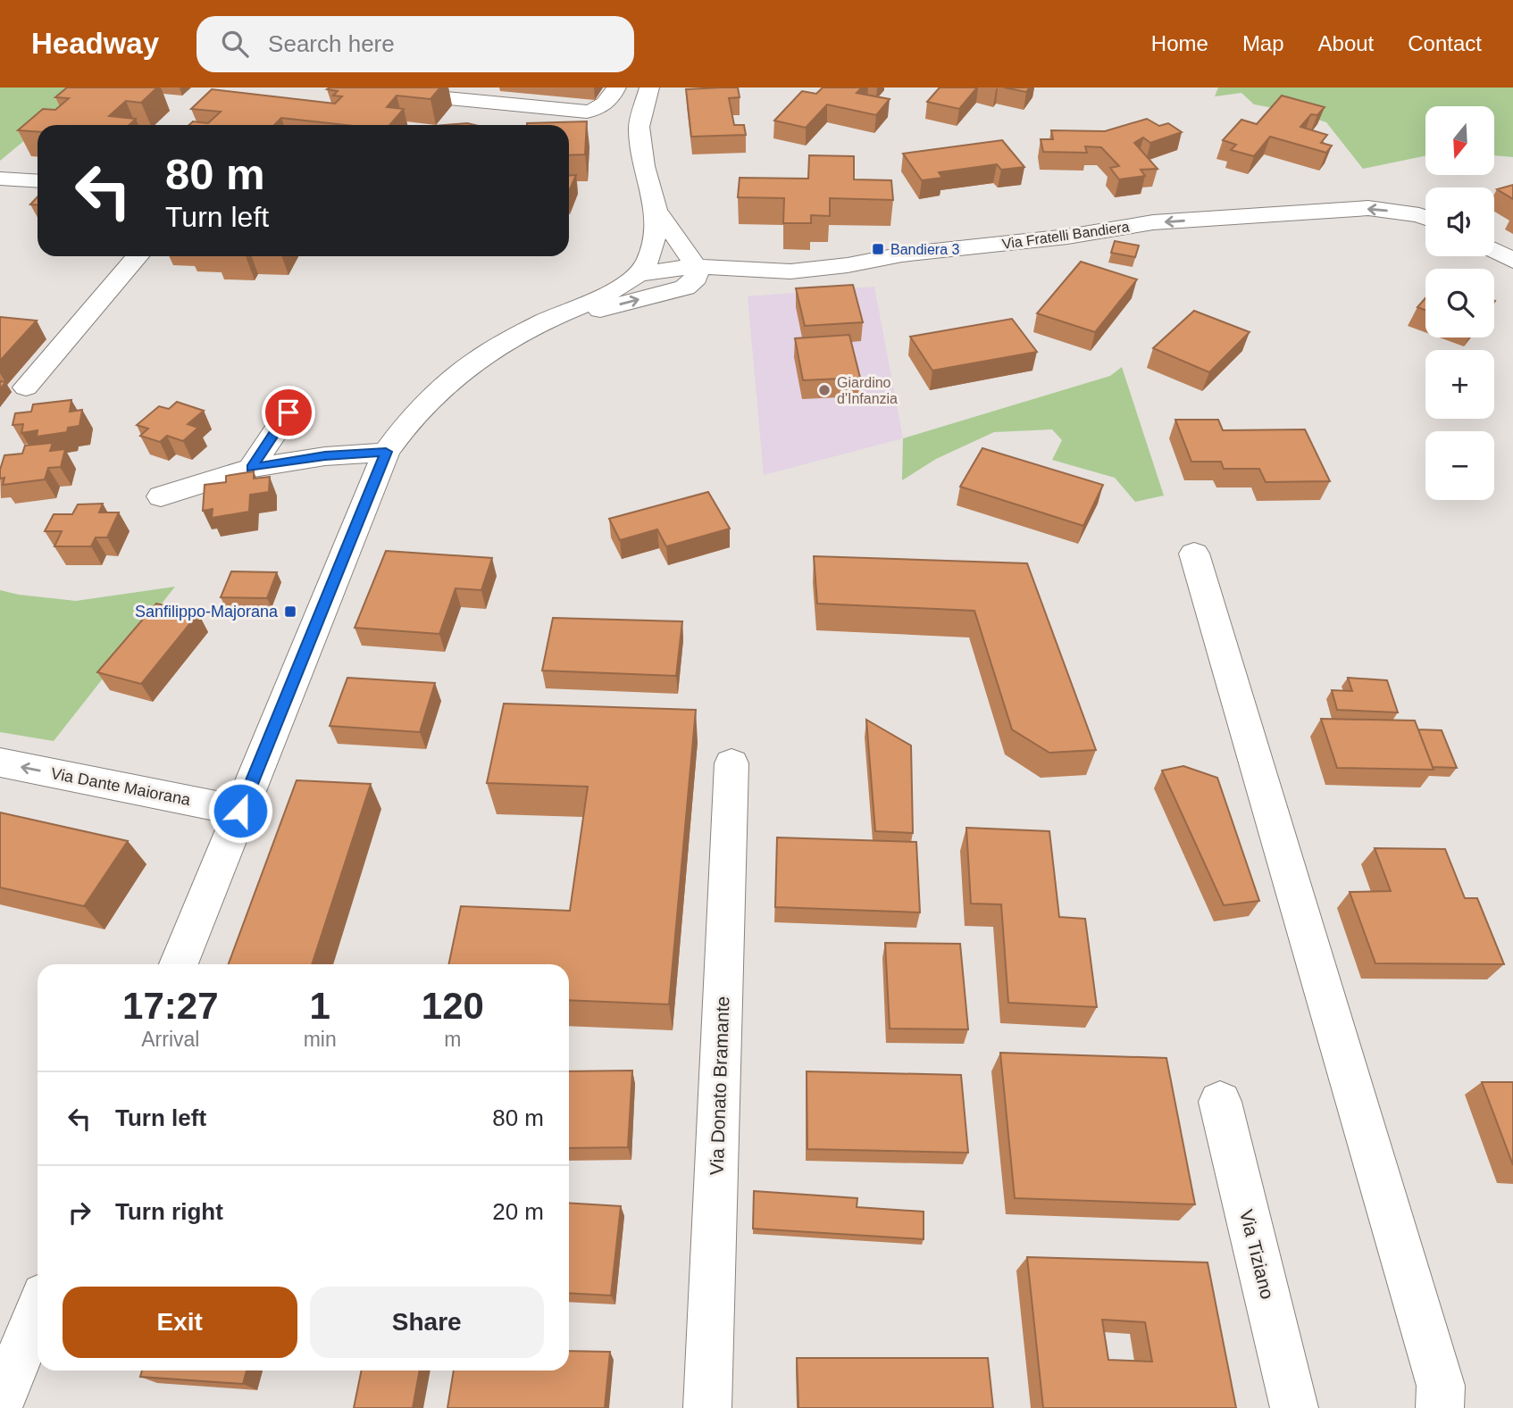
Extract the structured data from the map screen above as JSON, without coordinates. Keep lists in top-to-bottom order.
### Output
{
  "streets": {
    "street": [
      "Via Fratelli Bandiera",
      "Via Dante Maiorana",
      "Via Donato Bramante",
      "Via Tiziano"
    ]
  },
  "one_way": ["Via Fratelli Bandiera", "Via Dante Maiorana"],
  "places": {
    "transit": ["Bandiera 3", "Sanfilippo-Majorana"],
    "other": ["Giardino d'Infanzia"]
  },
  "north": "bottom",
  "page": {
    "header": "Headway",
    "search": "Search here",
    "nav": [
      "Home",
      "Map",
      "About",
      "Contact"
    ],
    "map_buttons": ["+", "−"],
    "turn": ["80 m", "Turn left"],
    "eta": [
      "17:27",
      "Arrival",
      "1",
      "min",
      "120",
      "m"
    ],
    "list": [
      {
        "name": "Turn left",
        "value": "80 m"
      },
      {
        "name": "Turn right",
        "value": "20 m"
      }
    ],
    "buttons": ["Exit", "Share"]
  }
}
